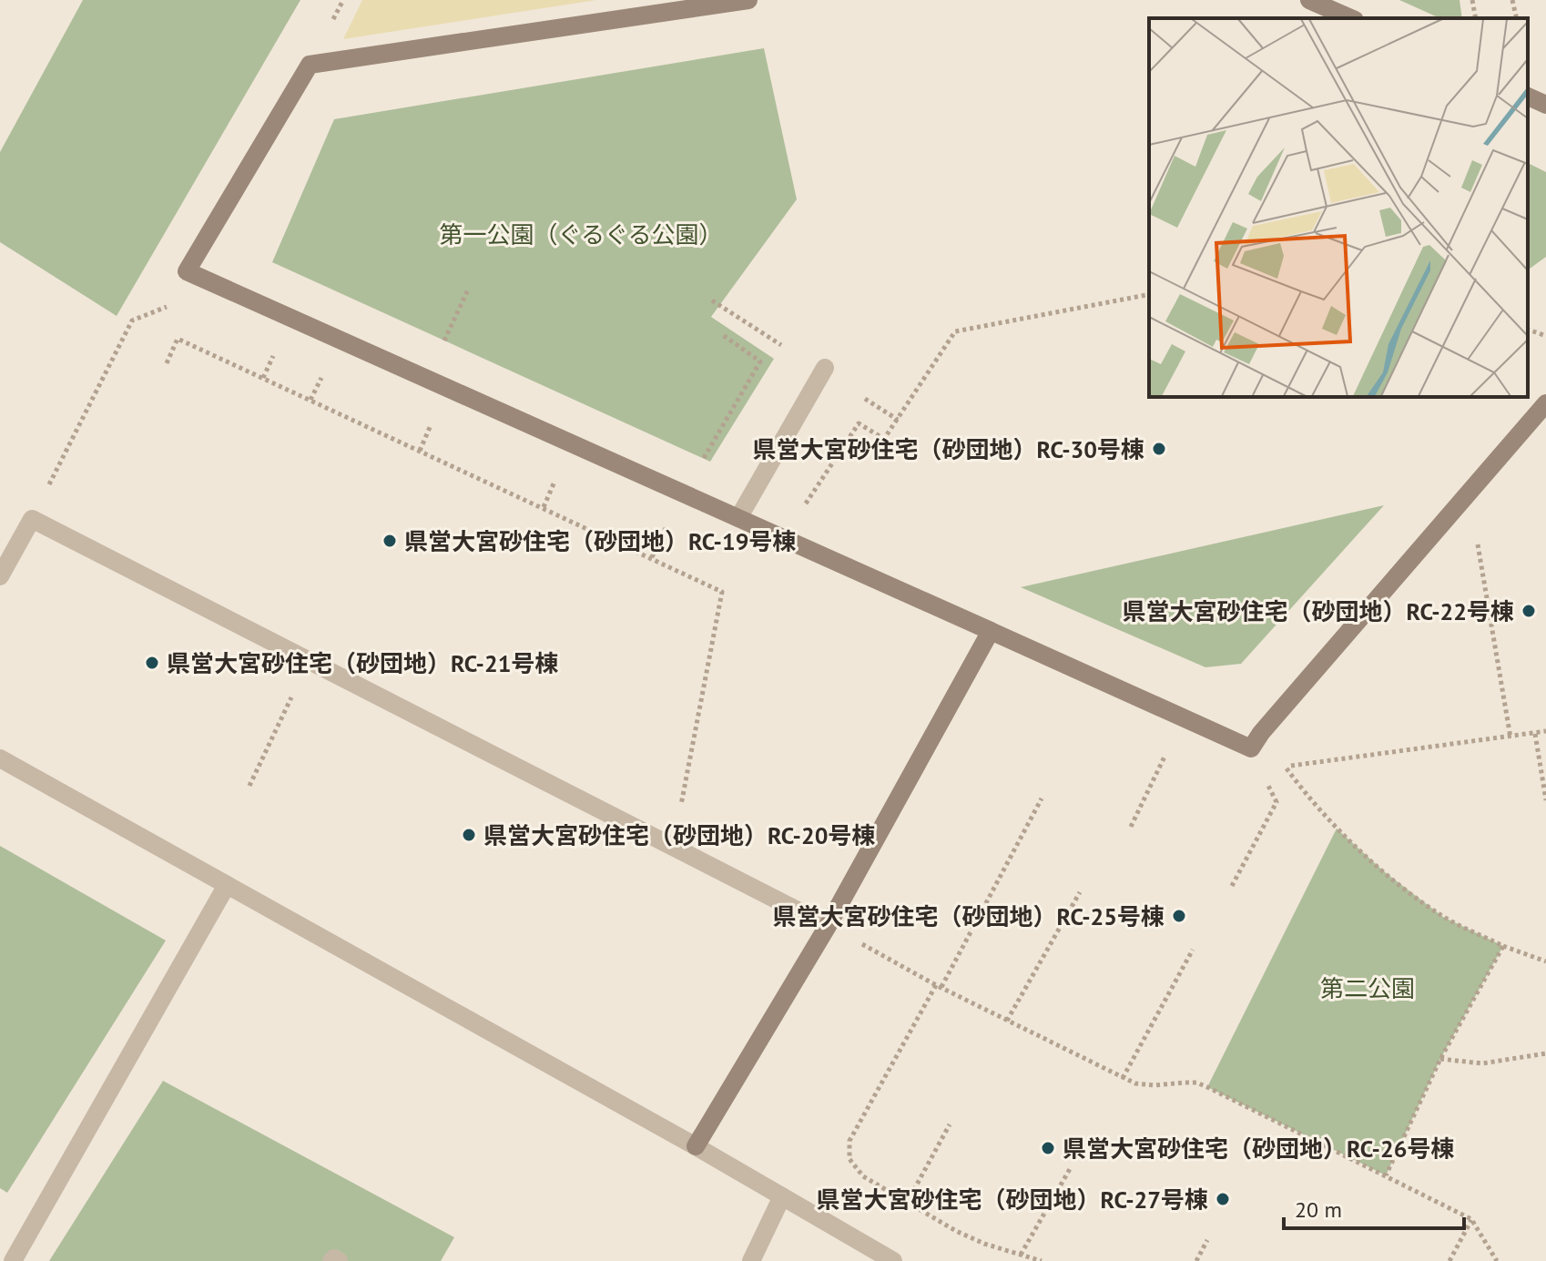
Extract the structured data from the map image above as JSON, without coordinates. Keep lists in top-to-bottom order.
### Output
{
  "parks": ["第一公園（ぐるぐる公園）", "第二公園"],
  "places": [
    "県営大宮砂住宅（砂団地）RC-30号棟",
    "県営大宮砂住宅（砂団地）RC-19号棟",
    "県営大宮砂住宅（砂団地）RC-22号棟",
    "県営大宮砂住宅（砂団地）RC-21号棟",
    "県営大宮砂住宅（砂団地）RC-20号棟",
    "県営大宮砂住宅（砂団地）RC-25号棟",
    "県営大宮砂住宅（砂団地）RC-26号棟",
    "県営大宮砂住宅（砂団地）RC-27号棟"
  ],
  "scale_bar": "20 m"
}
